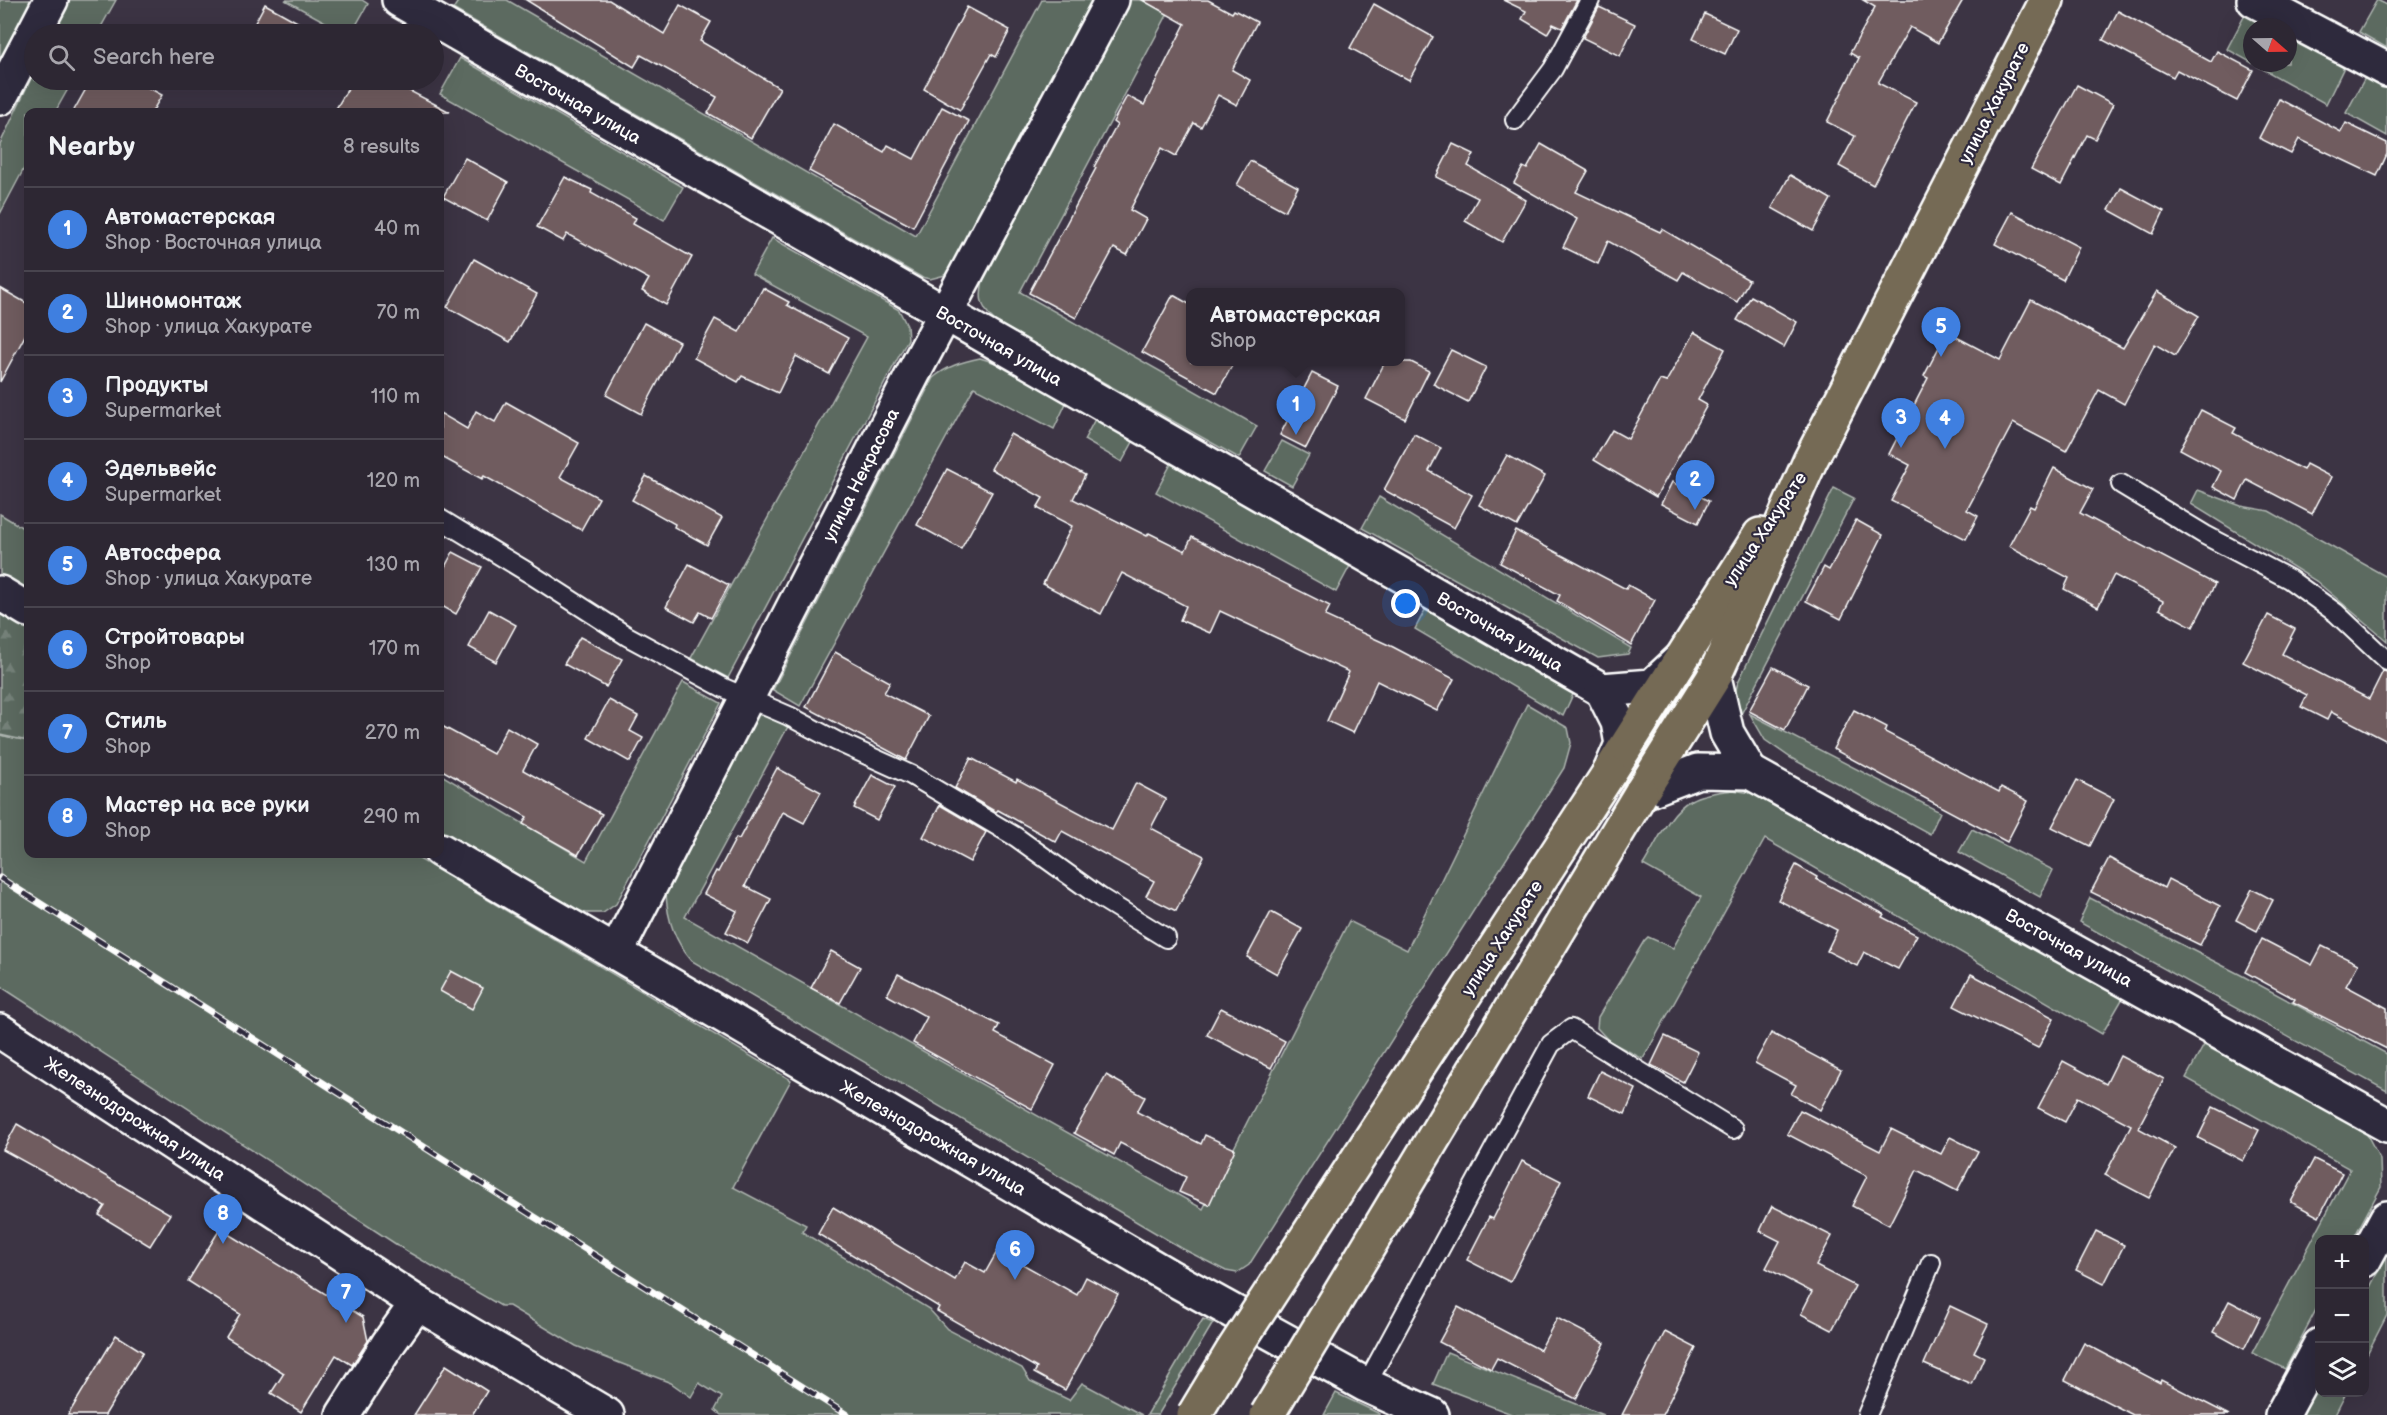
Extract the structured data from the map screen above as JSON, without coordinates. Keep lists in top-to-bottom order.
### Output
{
  "streets": {
    "main road": ["улица Хакурате"],
    "street": ["Восточная улица", "улица Некрасова", "Железнодорожная улица"]
  },
  "crossings": [
    ["Восточная улица", "улица Некрасова"],
    ["улица Некрасова", "Железнодорожная улица"]
  ],
  "north": "right",
  "page": {
    "search": "Search here",
    "heading": ["Nearby", "8 results"],
    "list": [
      {
        "mark": "1",
        "name": "Автомастерская",
        "note": "Shop · Восточная улица",
        "value": "40 m"
      },
      {
        "mark": "2",
        "name": "Шиномонтаж",
        "note": "Shop · улица Хакурате",
        "value": "70 m"
      },
      {
        "mark": "3",
        "name": "Продукты",
        "note": "Supermarket",
        "value": "110 m"
      },
      {
        "mark": "4",
        "name": "Эдельвейс",
        "note": "Supermarket",
        "value": "120 m"
      },
      {
        "mark": "5",
        "name": "Автосфера",
        "note": "Shop · улица Хакурате",
        "value": "130 m"
      },
      {
        "mark": "6",
        "name": "Стройтовары",
        "note": "Shop",
        "value": "170 m"
      },
      {
        "mark": "7",
        "name": "Стиль",
        "note": "Shop",
        "value": "270 m"
      },
      {
        "mark": "8",
        "name": "Мастер на все руки",
        "note": "Shop",
        "value": "290 m"
      }
    ],
    "popup": ["Автомастерская", "Shop"],
    "pins": [
      "5",
      "1",
      "3",
      "4",
      "2",
      "8",
      "6",
      "7"
    ],
    "map_buttons": ["+", "−"]
  }
}
